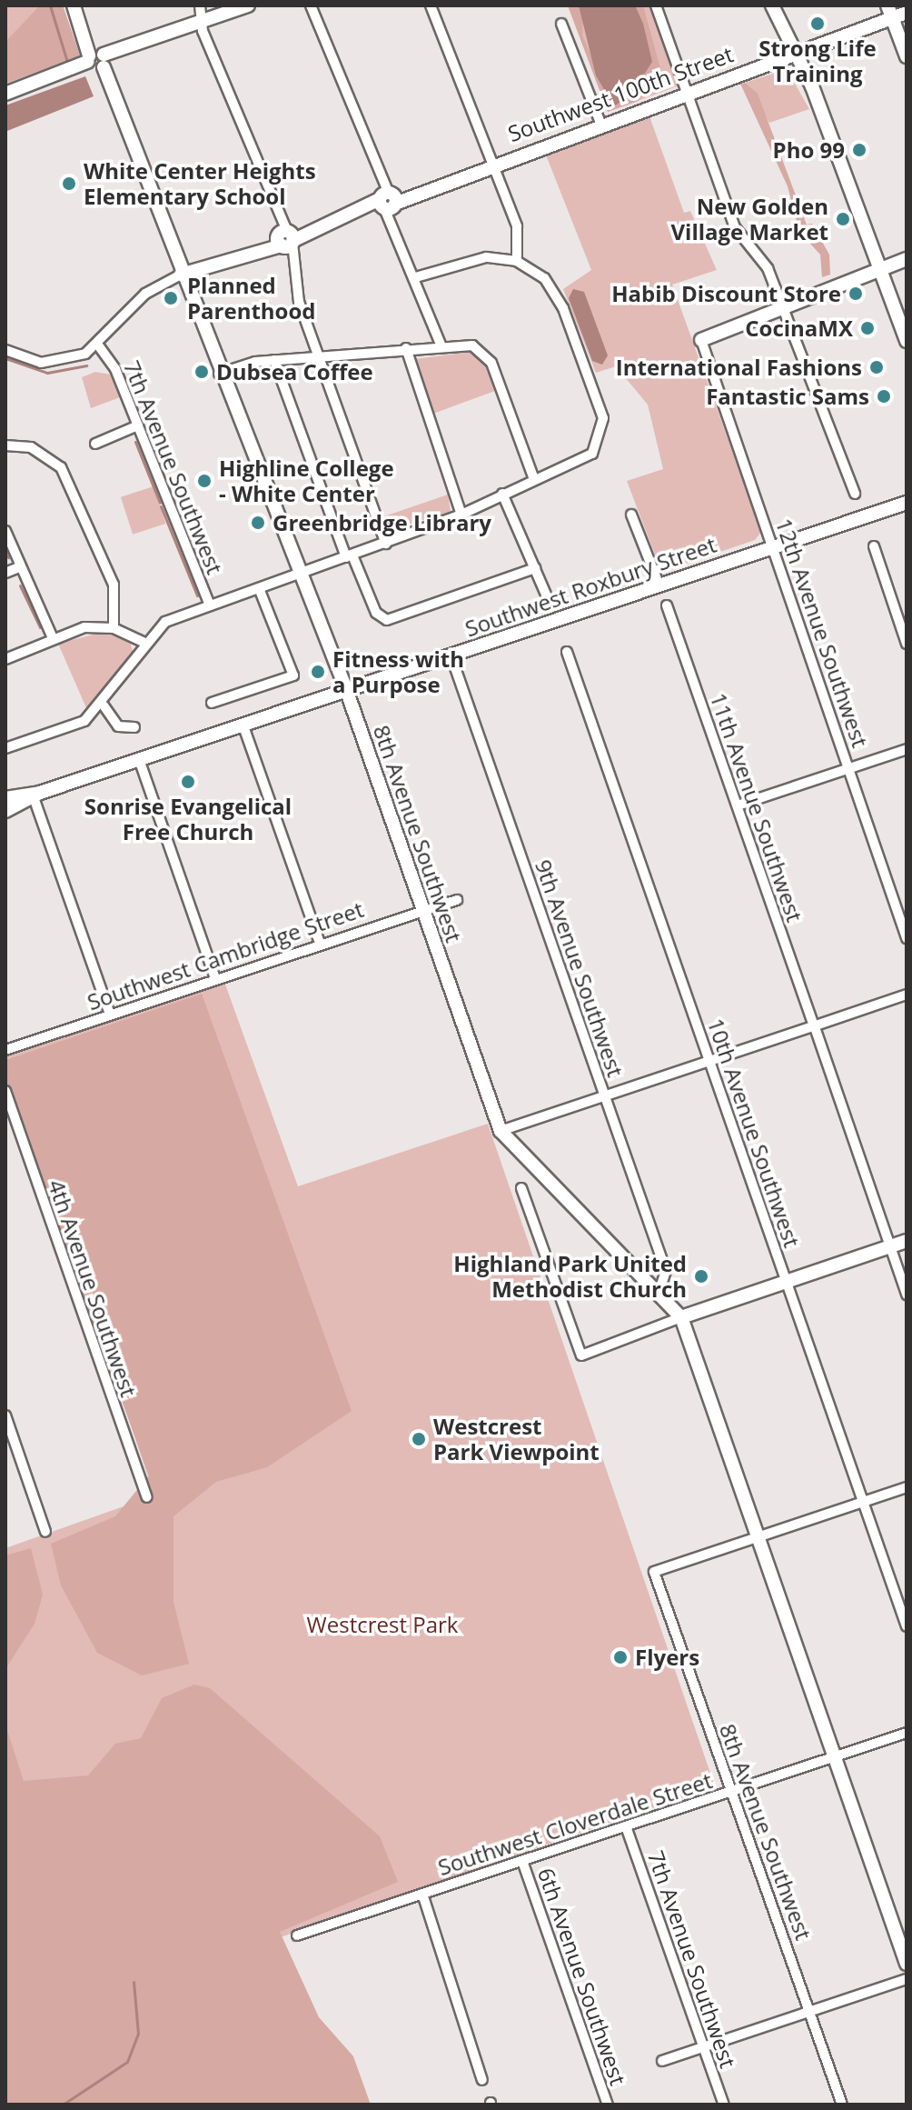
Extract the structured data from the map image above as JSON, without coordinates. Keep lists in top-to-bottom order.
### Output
{
  "streets": {
    "street": [
      "Southwest 100th Street",
      "7th Avenue Southwest",
      "Southwest Roxbury Street",
      "12th Avenue Southwest",
      "11th Avenue Southwest",
      "8th Avenue Southwest",
      "Southwest Cambridge Street",
      "9th Avenue Southwest",
      "10th Avenue Southwest",
      "4th Avenue Southwest",
      "Southwest Cloverdale Street",
      "6th Avenue Southwest"
    ]
  },
  "crossings": [
    ["Southwest 100th Street", "7th Avenue Southwest"],
    ["Southwest 100th Street", "8th Avenue Southwest"],
    ["7th Avenue Southwest", "Southwest Cloverdale Street"],
    ["Southwest Roxbury Street", "12th Avenue Southwest"],
    ["Southwest Roxbury Street", "8th Avenue Southwest"],
    ["Southwest Roxbury Street", "9th Avenue Southwest"],
    ["8th Avenue Southwest", "Southwest Cambridge Street"],
    ["8th Avenue Southwest", "Southwest Cloverdale Street"],
    ["Southwest Cloverdale Street", "6th Avenue Southwest"]
  ],
  "parks": ["Westcrest Park"],
  "places": [
    "Strong Life Training",
    "Pho 99",
    "White Center Heights Elementary School",
    "New Golden Village Market",
    "Habib Discount Store",
    "Planned Parenthood",
    "CocinaMX",
    "International Fashions",
    "Dubsea Coffee",
    "Fantastic Sams",
    "Highline College - White Center",
    "Greenbridge Library",
    "Fitness with a Purpose",
    "Sonrise Evangelical Free Church",
    "Highland Park United Methodist Church",
    "Westcrest Park Viewpoint",
    "Flyers"
  ]
}
